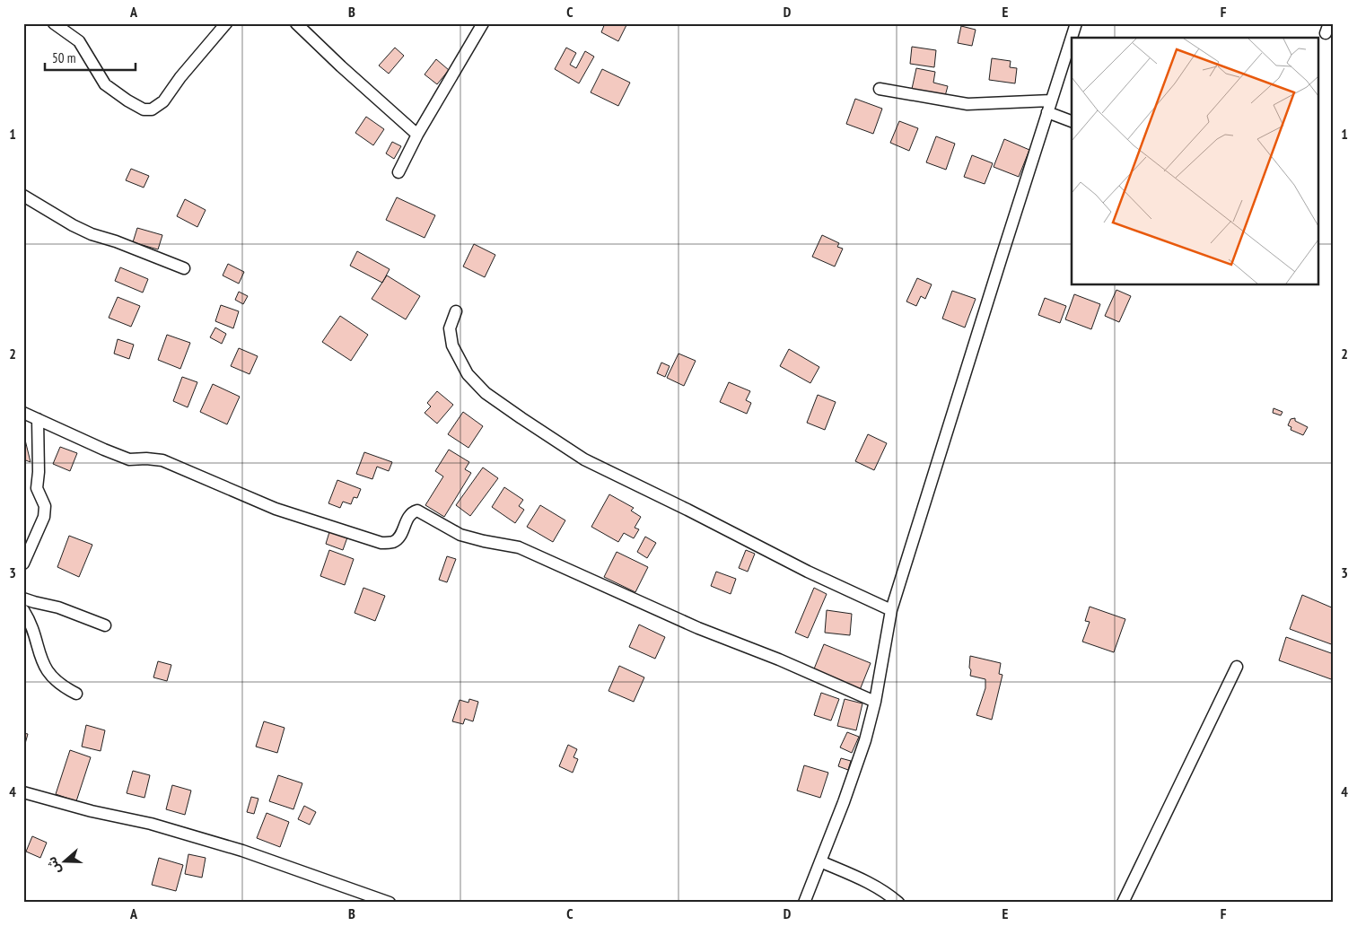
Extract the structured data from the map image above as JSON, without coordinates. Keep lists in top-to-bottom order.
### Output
{
  "scale_bar": "50 m",
  "north": "left",
  "grid": {
    "columns": [
      "A",
      "B",
      "C",
      "D",
      "E",
      "F"
    ],
    "rows": [
      "1",
      "2",
      "3",
      "4"
    ]
  }
}
